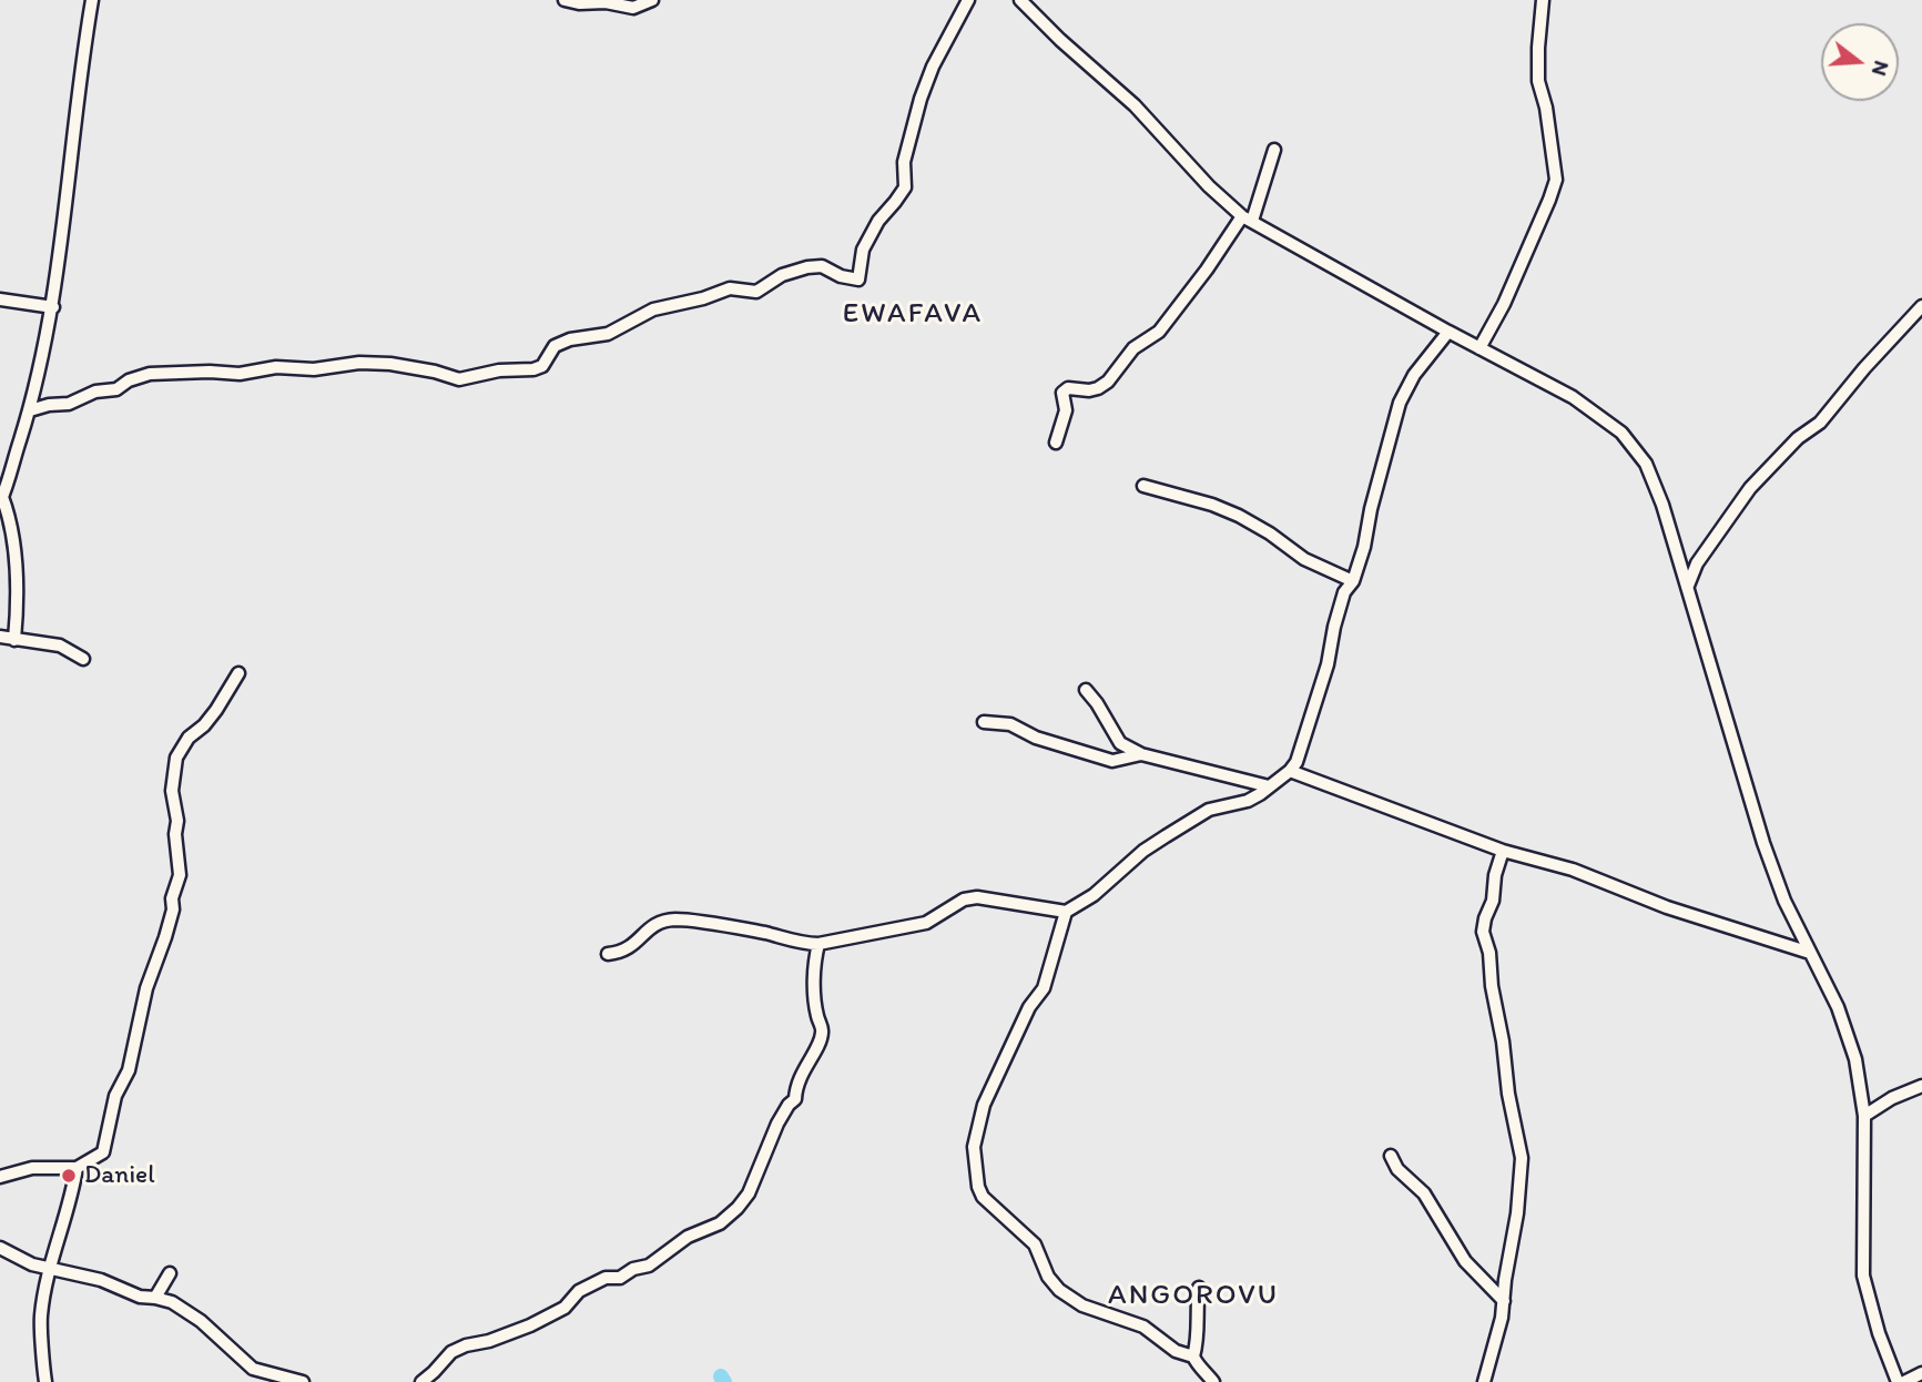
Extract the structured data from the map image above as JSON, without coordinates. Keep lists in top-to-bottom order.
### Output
{
  "districts": ["EWAFAVA", "ANGOROVU"],
  "places": ["Daniel"],
  "north": "right"
}
